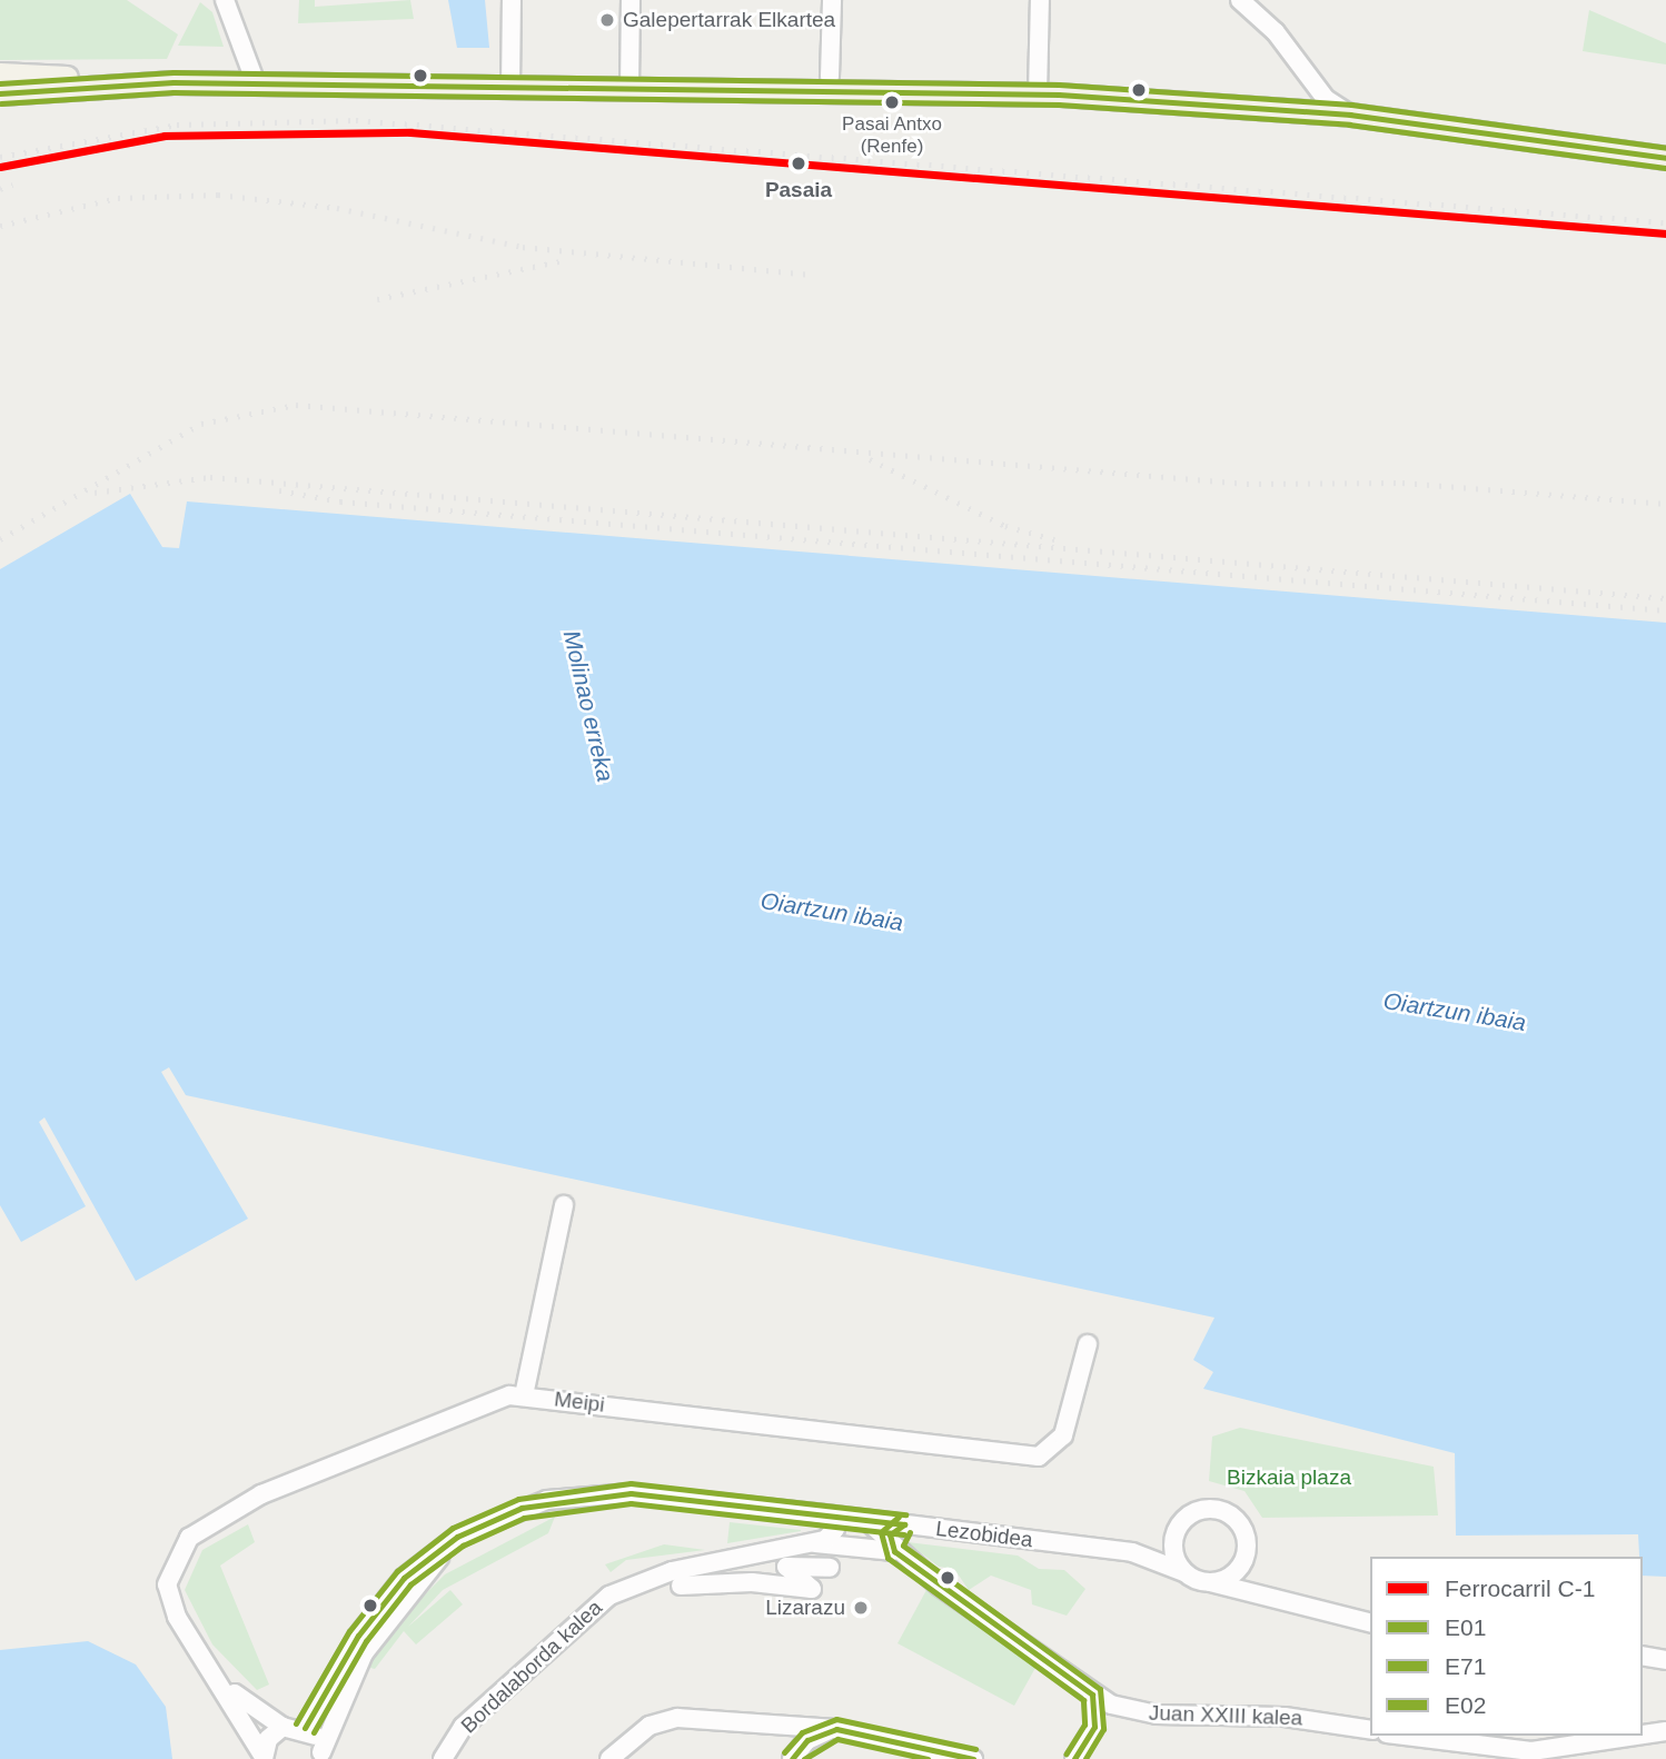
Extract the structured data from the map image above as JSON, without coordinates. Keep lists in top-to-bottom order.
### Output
{
  "streets": {
    "street": [
      "Meipi",
      "Lezobidea",
      "Bordalaborda kalea",
      "Juan XXIII kalea"
    ]
  },
  "crossings": [
    ["Lezobidea", "Juan XXIII kalea"]
  ],
  "water": ["Molinao erreka", "Oiartzun ibaia"],
  "parks": ["Bizkaia plaza"],
  "places": [
    "Galepertarrak Elkartea",
    "Pasai Antxo (Renfe)",
    "Pasaia",
    "Lizarazu"
  ],
  "lines": [
    "transit line E02",
    "transit line E01",
    "transit line E71",
    "rail line C-1"
  ],
  "legend": [
    "Ferrocarril C-1",
    "E01",
    "E71",
    "E02"
  ]
}
